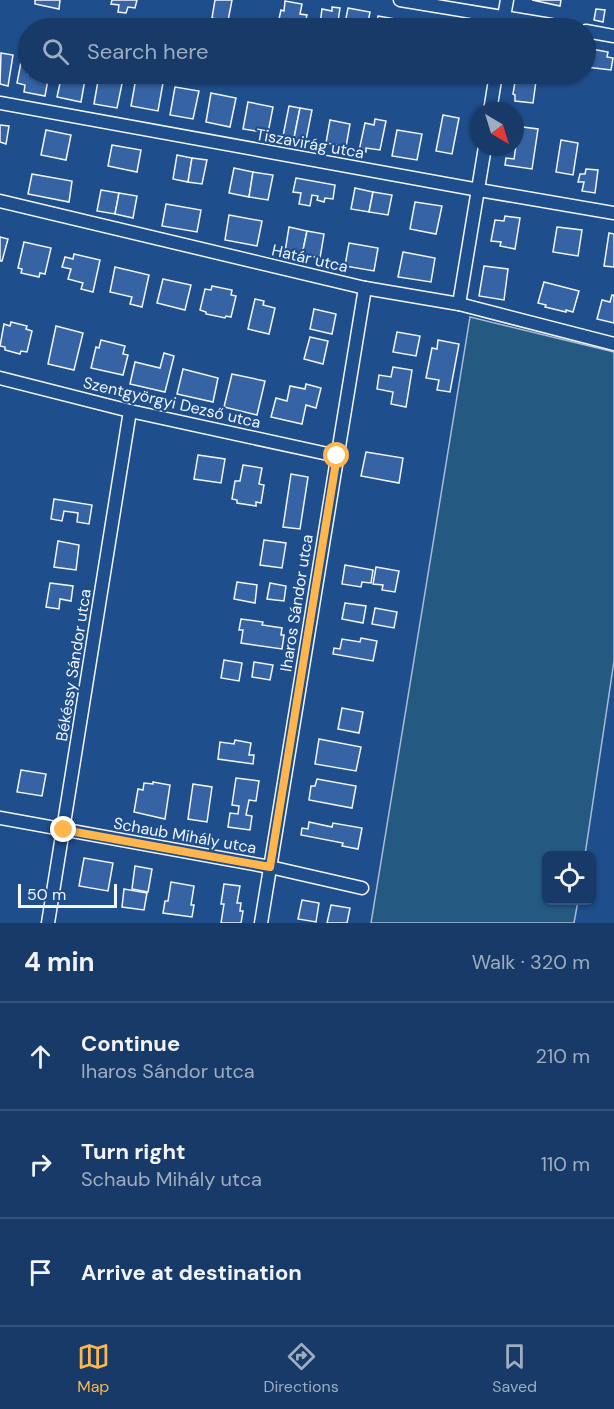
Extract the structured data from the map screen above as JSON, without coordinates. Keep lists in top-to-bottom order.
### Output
{
  "streets": {
    "street": [
      "Tiszavirág utca",
      "Határ utca",
      "Szentgyörgyi Dezső utca",
      "Iharos Sándor utca",
      "Békéssy Sándor utca",
      "Schaub Mihály utca"
    ]
  },
  "crossings": [
    ["Határ utca", "Iharos Sándor utca"],
    ["Szentgyörgyi Dezső utca", "Iharos Sándor utca"],
    ["Szentgyörgyi Dezső utca", "Békéssy Sándor utca"],
    ["Iharos Sándor utca", "Schaub Mihály utca"],
    ["Békéssy Sándor utca", "Schaub Mihály utca"]
  ],
  "scale_bar": "50 m",
  "north": "bottom right",
  "page": {
    "search": "Search here",
    "scale": "50 m",
    "heading": ["4 min", "Walk · 320 m"],
    "list": [
      ["Continue", "Iharos Sándor utca", "210 m"],
      ["Turn right", "Schaub Mihály utca", "110 m"],
      "Arrive at destination"
    ],
    "nav": ["Map", "Directions", "Saved"]
  }
}
